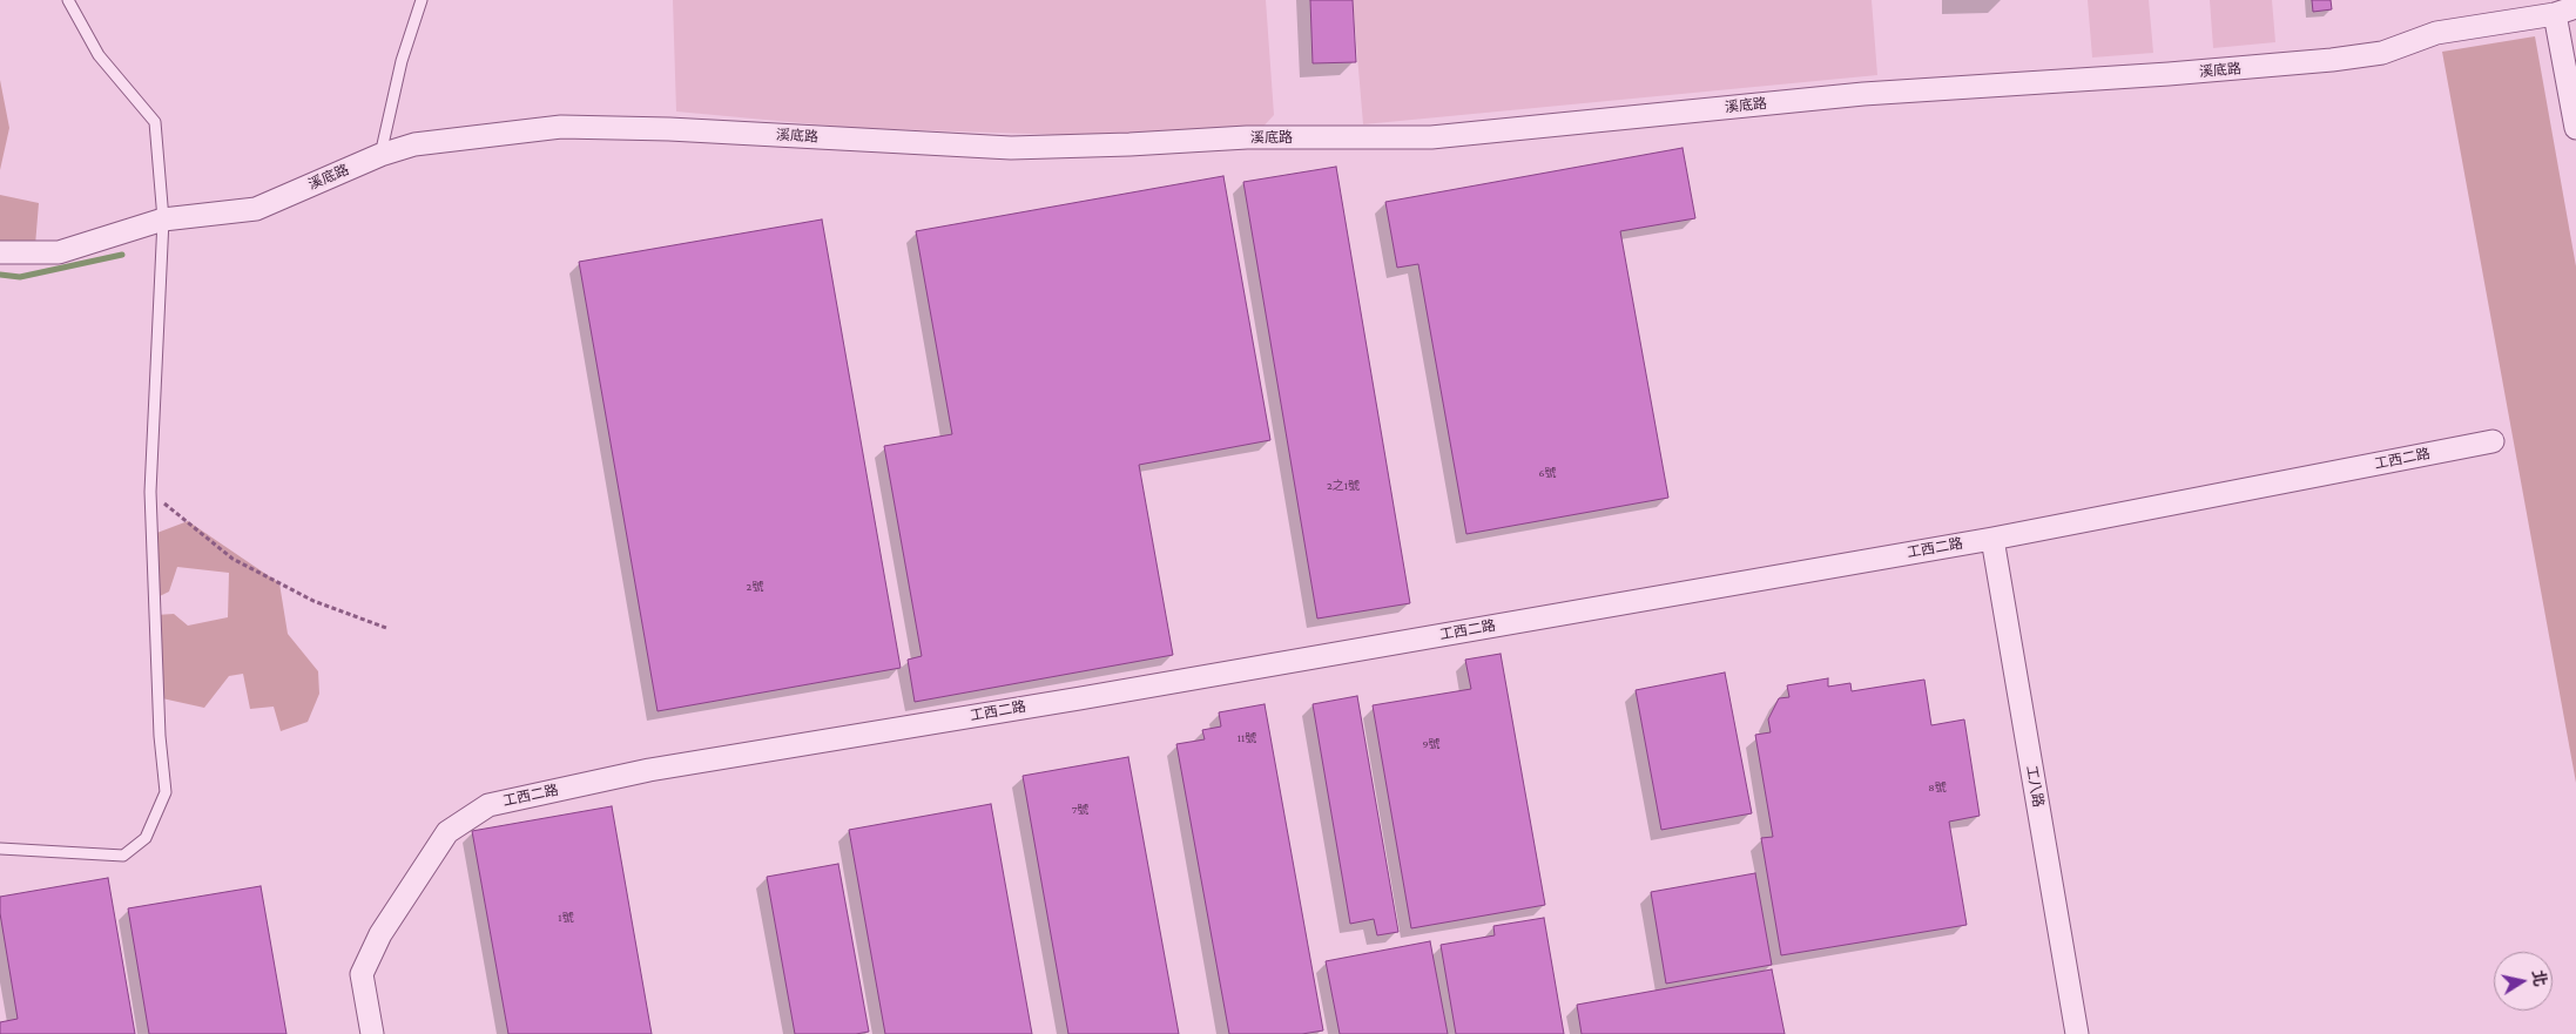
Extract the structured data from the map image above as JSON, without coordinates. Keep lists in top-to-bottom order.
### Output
{
  "streets": {
    "street": ["溪底路", "工西二路", "工八路"]
  },
  "crossings": [
    ["工西二路", "工八路"]
  ],
  "house_numbers": [
    "6號",
    "2之1號",
    "2號",
    "11號",
    "9號",
    "8號",
    "7號",
    "1號"
  ],
  "north": "right"
}
